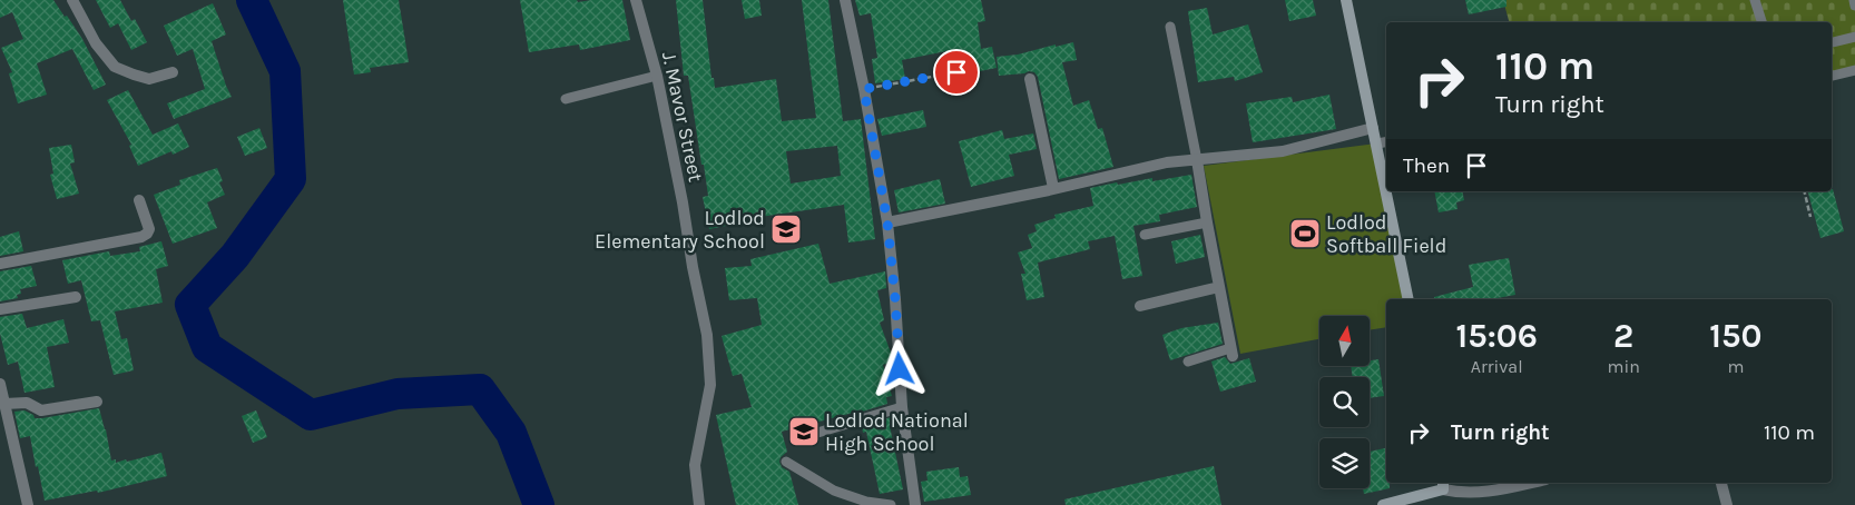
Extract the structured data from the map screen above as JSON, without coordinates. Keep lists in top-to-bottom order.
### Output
{
  "streets": {
    "street": ["J. Mavor Street"]
  },
  "places": {
    "school or university": ["Lodlod Elementary School", "Lodlod National High School"],
    "sports": ["Lodlod Softball Field"]
  },
  "north": "top",
  "page": {
    "turn": ["110 m", "Turn right"],
    "then": "Then",
    "eta": [
      "15:06",
      "Arrival",
      "2",
      "min",
      "150",
      "m"
    ],
    "list": [
      {
        "name": "Turn right",
        "value": "110 m"
      }
    ]
  }
}
